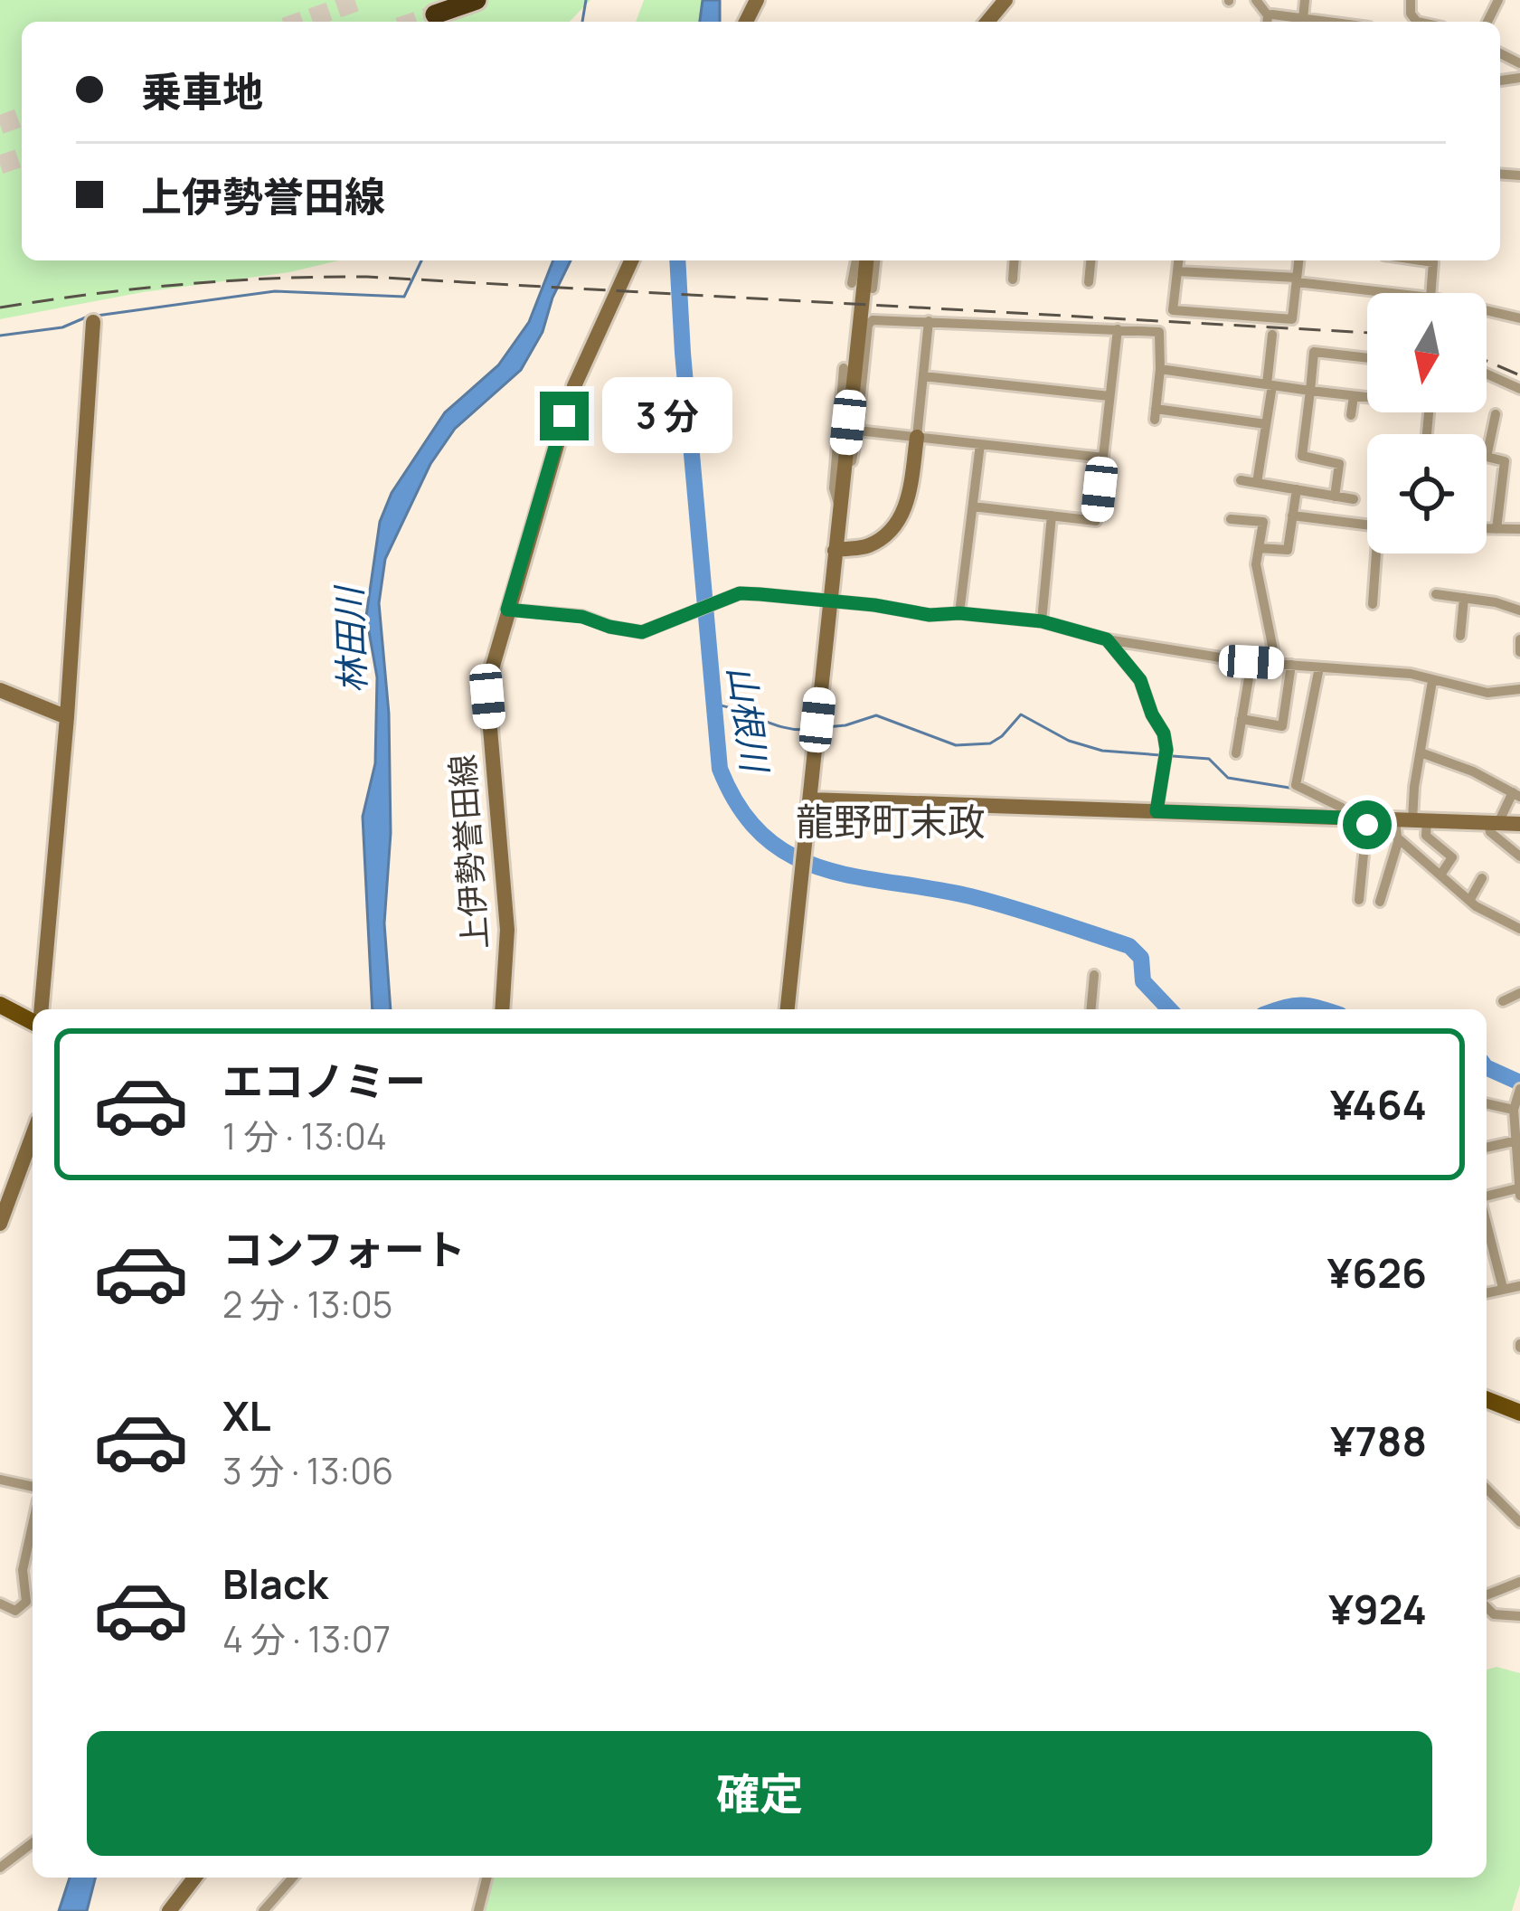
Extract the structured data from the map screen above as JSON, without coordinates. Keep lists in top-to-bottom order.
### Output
{
  "streets": {
    "street": ["上伊勢誉田線"]
  },
  "districts": ["龍野町末政"],
  "water": ["林田川", "山根川"],
  "north": "bottom",
  "page": {
    "banner": ["乗車地", "上伊勢誉田線"],
    "bubble": "3 分",
    "list": [
      {
        "name": "エコノミー",
        "note": "1 分 · 13:04",
        "value": "¥464"
      },
      {
        "name": "コンフォート",
        "note": "2 分 · 13:05",
        "value": "¥626"
      },
      {
        "name": "XL",
        "note": "3 分 · 13:06",
        "value": "¥788"
      },
      {
        "name": "Black",
        "note": "4 分 · 13:07",
        "value": "¥924"
      }
    ],
    "buttons": "確定"
  }
}
